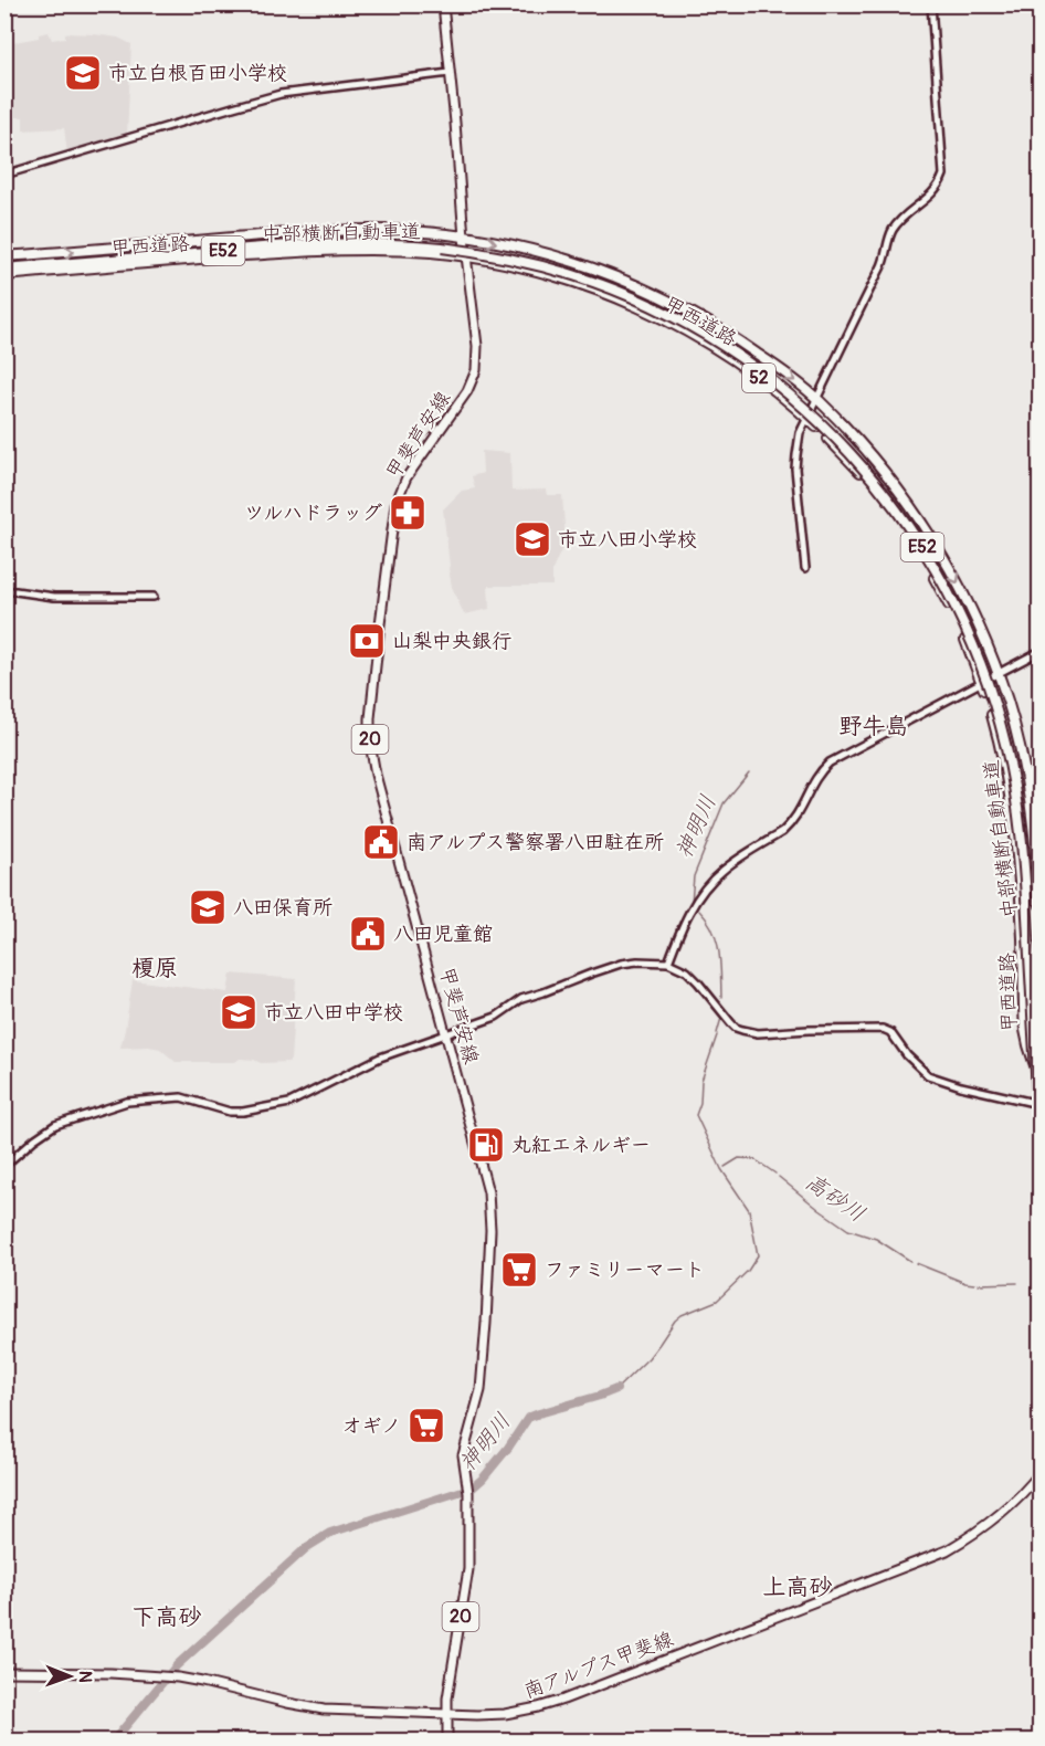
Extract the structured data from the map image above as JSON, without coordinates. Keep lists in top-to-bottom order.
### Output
{
  "streets": {
    "highway": [
      "中部横断自動車道",
      "甲西道路",
      "E52",
      "52"
    ],
    "main road": ["甲斐芦安線", "20", "南アルプス甲斐線"]
  },
  "crossings": [
    ["中部横断自動車道", "甲西道路"],
    ["甲西道路", "甲斐芦安線"],
    ["甲斐芦安線", "南アルプス甲斐線"]
  ],
  "districts": [
    "野牛島",
    "榎原",
    "上高砂",
    "下高砂"
  ],
  "water": ["神明川", "高砂川"],
  "places": {
    "school or university": [
      "市立白根百田小学校",
      "市立八田小学校",
      "八田保育所",
      "市立八田中学校"
    ],
    "pharmacy": ["ツルハドラッグ"],
    "bank": ["山梨中央銀行"],
    "public building": ["南アルプス警察署八田駐在所", "八田児童館"],
    "fuel station": ["丸紅エネルギー"],
    "supermarket": ["ファミリーマート", "オギノ"]
  },
  "north": "right"
}
